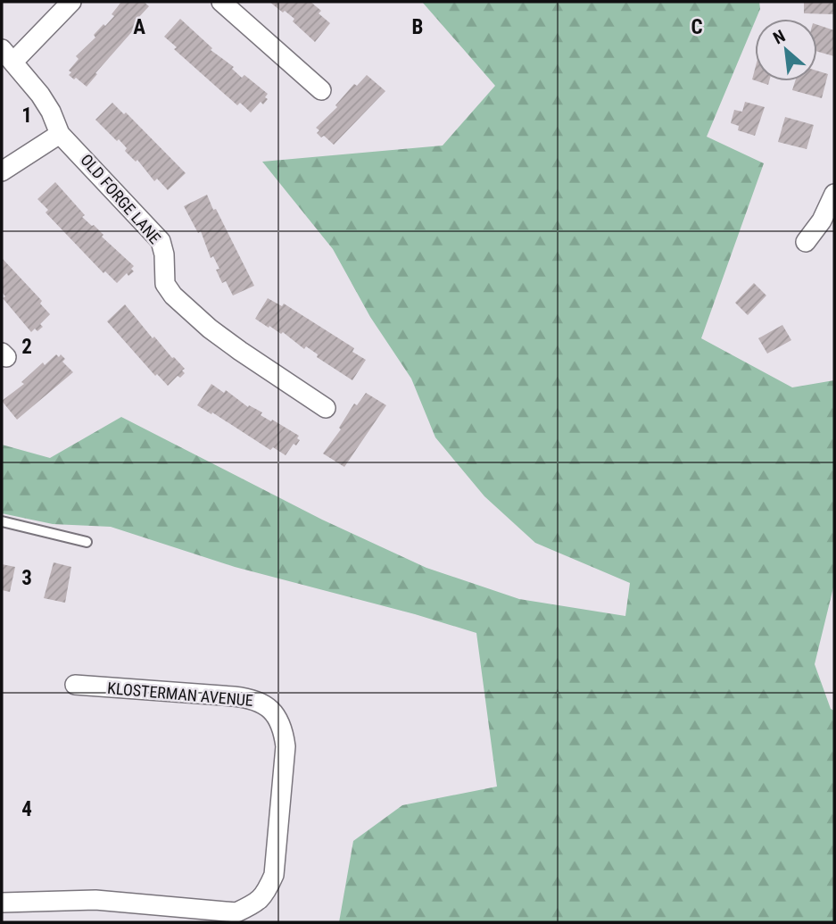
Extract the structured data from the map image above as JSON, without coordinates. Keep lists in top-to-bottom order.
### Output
{
  "streets": {
    "street": ["OLD FORGE LANE", "KLOSTERMAN AVENUE"]
  },
  "north": "top left",
  "grid": {
    "columns": ["A", "B", "C"],
    "rows": [
      "1",
      "2",
      "3",
      "4"
    ]
  }
}
